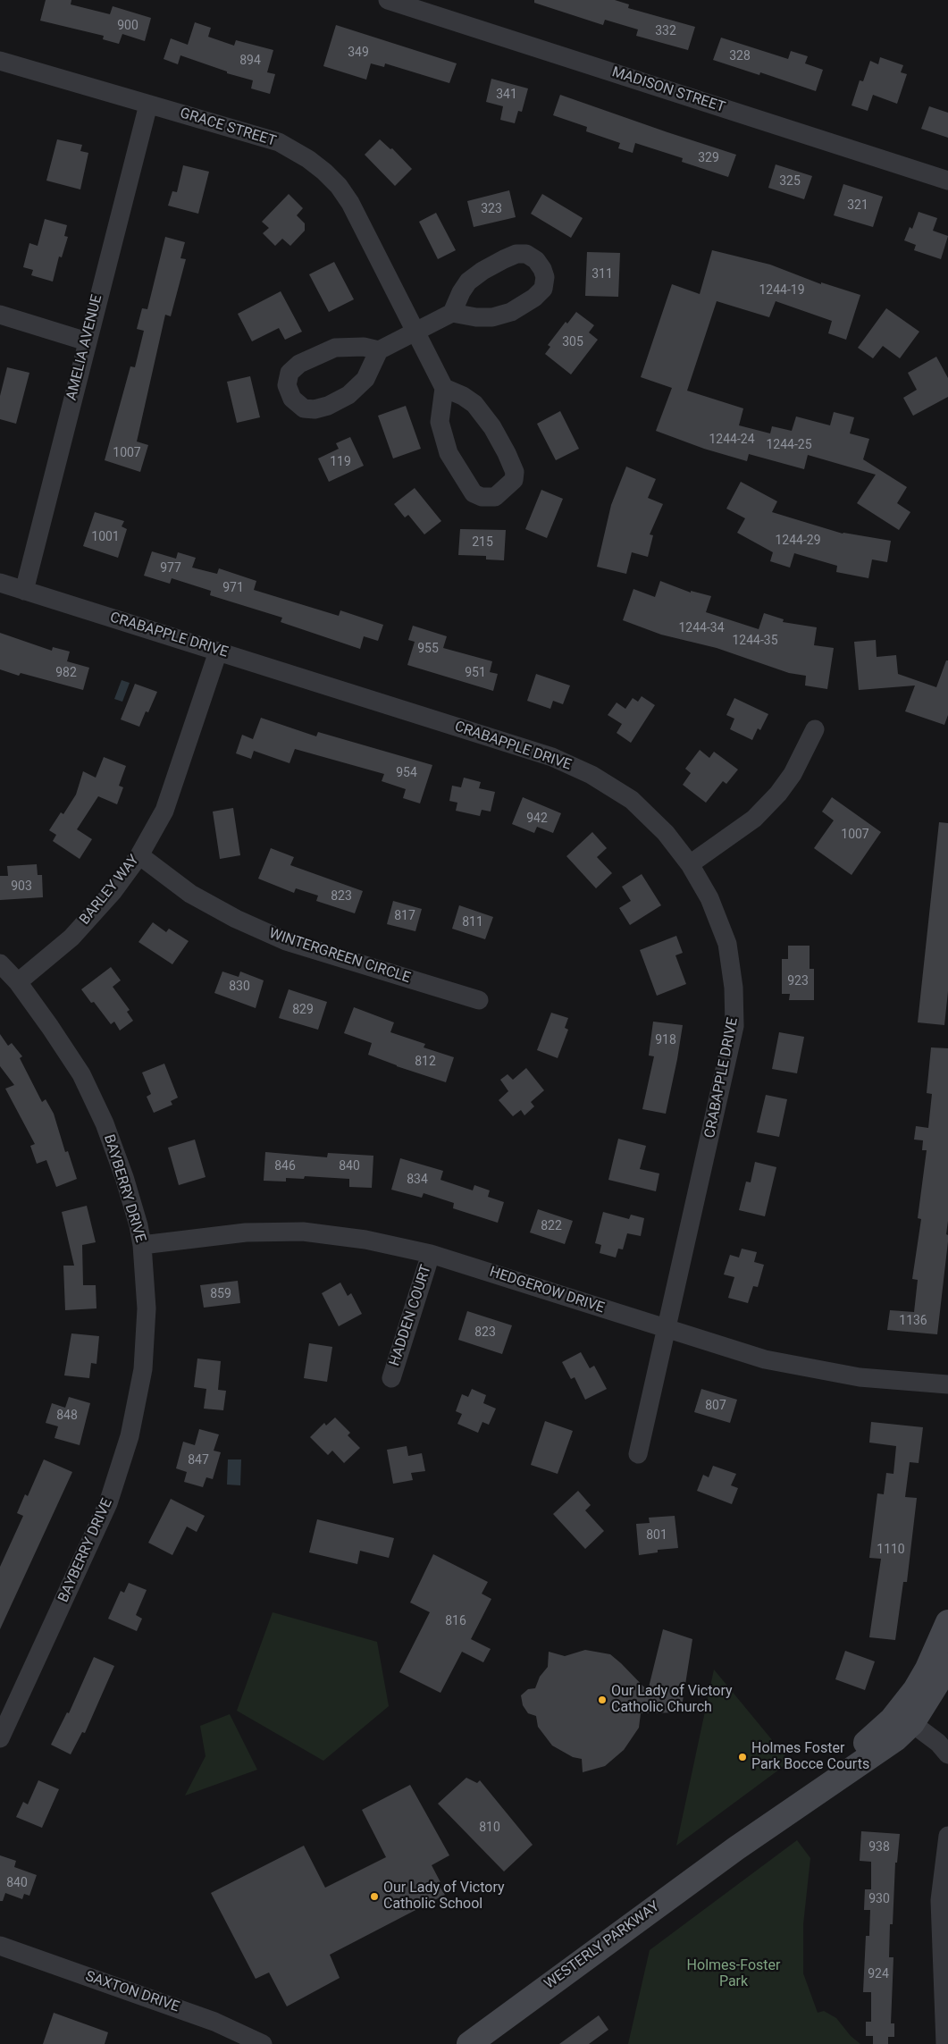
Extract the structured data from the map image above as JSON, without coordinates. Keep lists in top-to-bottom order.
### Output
{
  "streets": {
    "main road": ["WESTERLY PARKWAY"],
    "street": [
      "MADISON STREET",
      "GRACE STREET",
      "AMELIA AVENUE",
      "CRABAPPLE DRIVE",
      "BARLEY WAY",
      "WINTERGREEN CIRCLE",
      "BAYBERRY DRIVE",
      "HEDGEROW DRIVE",
      "HADDEN COURT",
      "SAXTON DRIVE"
    ]
  },
  "crossings": [
    ["GRACE STREET", "AMELIA AVENUE"],
    ["AMELIA AVENUE", "CRABAPPLE DRIVE"],
    ["CRABAPPLE DRIVE", "BARLEY WAY"],
    ["CRABAPPLE DRIVE", "HEDGEROW DRIVE"],
    ["BARLEY WAY", "WINTERGREEN CIRCLE"],
    ["BARLEY WAY", "BAYBERRY DRIVE"],
    ["BAYBERRY DRIVE", "HEDGEROW DRIVE"],
    ["HEDGEROW DRIVE", "HADDEN COURT"]
  ],
  "parks": ["Holmes-Foster Park"],
  "places": ["Our Lady of Victory Catholic Church", "Holmes Foster Park Bocce Courts", "Our Lady of Victory Catholic School"],
  "house_numbers": [
    "900",
    "332",
    "349",
    "328",
    "894",
    "341",
    "329",
    "325",
    "321",
    "323",
    "311",
    "1244-19",
    "305",
    "1244-24",
    "1244-25",
    "1007",
    "119",
    "1001",
    "1244-29",
    "215",
    "977",
    "971",
    "1244-34",
    "1244-35",
    "955",
    "982",
    "951",
    "954",
    "942",
    "1007",
    "903",
    "823",
    "817",
    "811",
    "923",
    "830",
    "829",
    "918",
    "812",
    "846",
    "840",
    "834",
    "822",
    "859",
    "1136",
    "823",
    "807",
    "848",
    "847",
    "801",
    "1110",
    "816",
    "810",
    "938",
    "840",
    "930",
    "924"
  ]
}
